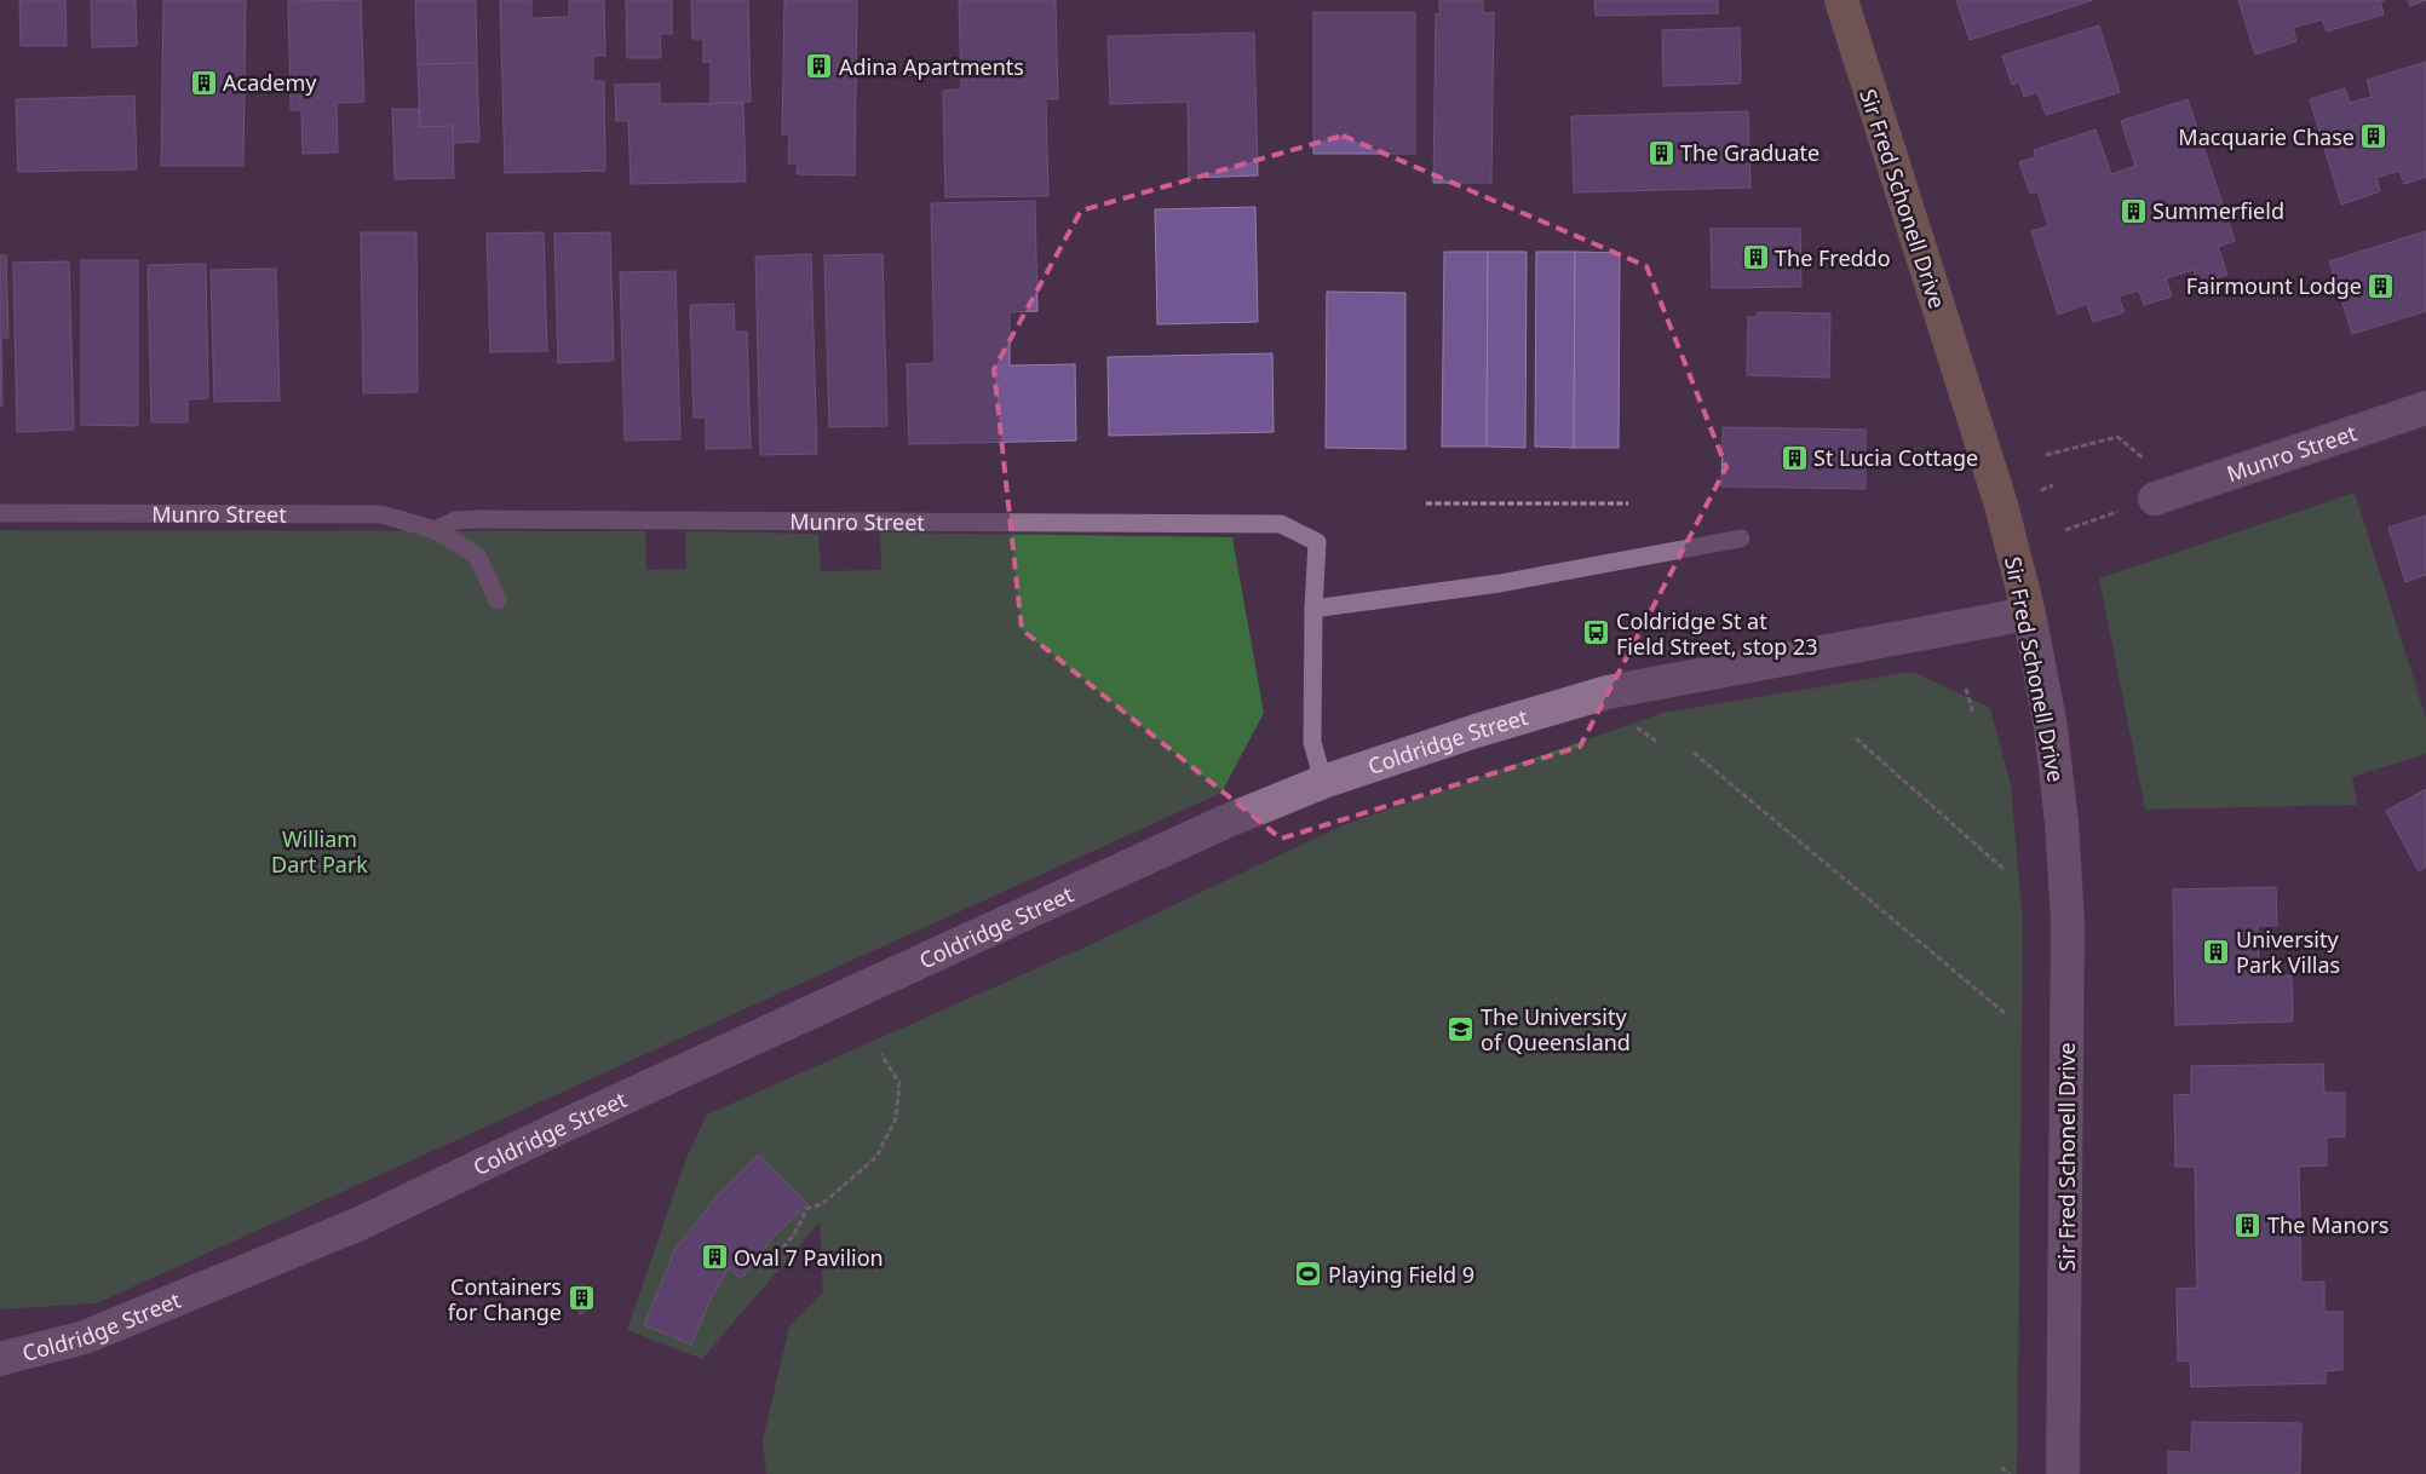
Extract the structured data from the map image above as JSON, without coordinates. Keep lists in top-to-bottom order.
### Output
{
  "streets": {
    "main road": ["Sir Fred Schonell Drive", "Munro Street", "Coldridge Street"]
  },
  "crossings": [
    ["Sir Fred Schonell Drive", "Coldridge Street"]
  ],
  "parks": ["William Dart Park"],
  "places": {
    "building": [
      "Adina Apartments",
      "Academy",
      "Macquarie Chase",
      "The Graduate",
      "Summerfield",
      "The Freddo",
      "Fairmount Lodge",
      "St Lucia Cottage",
      "University Park Villas",
      "The Manors",
      "Oval 7 Pavilion",
      "Containers for Change"
    ],
    "bus stop": ["Coldridge St at Field Street, stop 23"],
    "school or university": ["The University of Queensland"],
    "sports": ["Playing Field 9"]
  }
}
